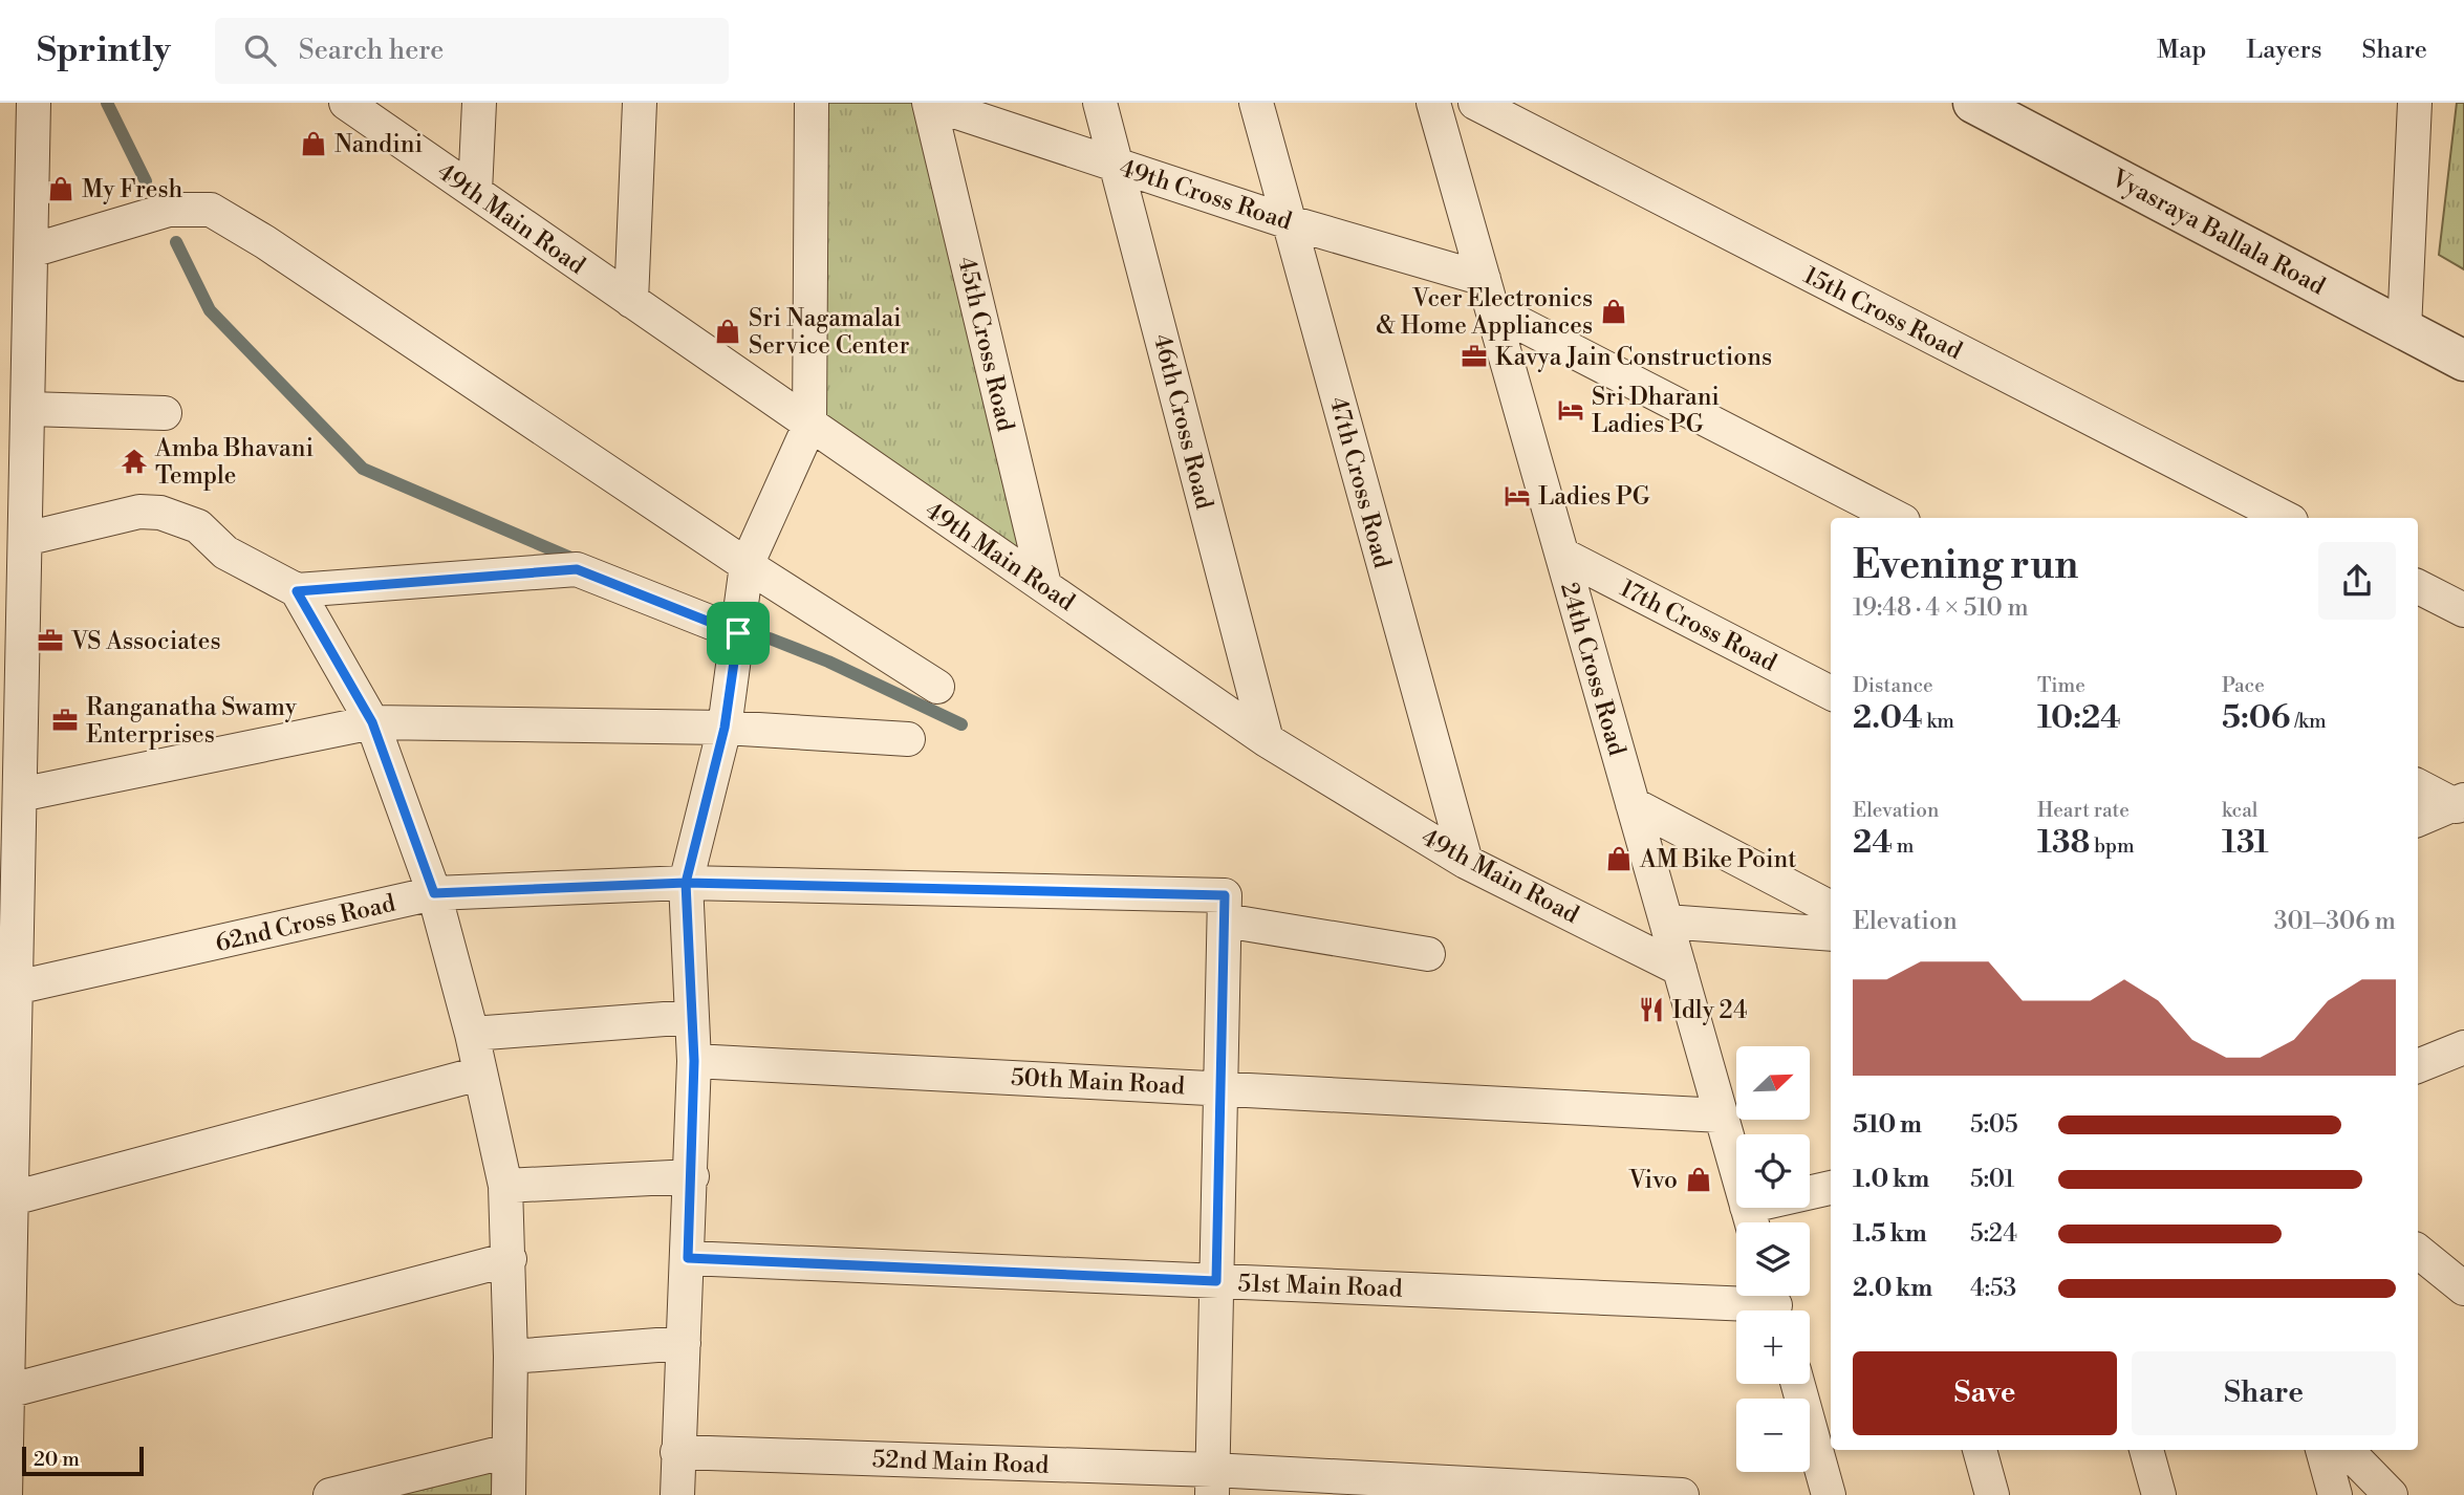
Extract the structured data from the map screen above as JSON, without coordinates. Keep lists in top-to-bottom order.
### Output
{
  "streets": {
    "street": [
      "49th Cross Road",
      "49th Main Road",
      "Vyasraya Ballala Road",
      "15th Cross Road",
      "45th Cross Road",
      "46th Cross Road",
      "47th Cross Road",
      "17th Cross Road",
      "24th Cross Road",
      "62nd Cross Road",
      "50th Main Road",
      "51st Main Road",
      "52nd Main Road"
    ]
  },
  "crossings": [
    ["49th Cross Road", "45th Cross Road"],
    ["49th Cross Road", "46th Cross Road"],
    ["49th Cross Road", "47th Cross Road"],
    ["49th Cross Road", "24th Cross Road"],
    ["49th Main Road", "45th Cross Road"],
    ["49th Main Road", "46th Cross Road"],
    ["49th Main Road", "47th Cross Road"],
    ["49th Main Road", "24th Cross Road"],
    ["17th Cross Road", "24th Cross Road"],
    ["24th Cross Road", "50th Main Road"]
  ],
  "places": {
    "shop": [
      "Nandini",
      "My Fresh",
      "Vcer Electronics & Home Appliances",
      "Sri Nagamalai Service Center",
      "AM Bike Point",
      "Vivo"
    ],
    "office": ["Kavya Jain Constructions", "VS Associates", "Ranganatha Swamy Enterprises"],
    "hotel": ["Sri Dharani Ladies PG", "Ladies PG"],
    "temple": ["Amba Bhavani Temple"],
    "restaurant": ["Idly 24"]
  },
  "scale_bar": "20 m",
  "north": "top right",
  "page": {
    "header": "Sprintly",
    "search": "Search here",
    "nav": ["Map", "Layers", "Share"],
    "heading": ["Evening run", "19:48 · 4 × 510 m"],
    "stats": [
      ["Distance", "2.04 km"],
      ["Time", "10:24"],
      ["Pace", "5:06 /km"],
      ["Elevation", "24 m"],
      ["Heart rate", "138 bpm"],
      ["kcal", "131"]
    ],
    "chart": ["Elevation", "301–306 m"],
    "map_buttons": ["+", "−"],
    "list": [
      {
        "name": "510 m",
        "note": "5:05"
      },
      {
        "name": "1.0 km",
        "note": "5:01"
      },
      {
        "name": "1.5 km",
        "note": "5:24"
      },
      {
        "name": "2.0 km",
        "note": "4:53"
      }
    ],
    "buttons": ["Save", "Share"],
    "scale": "20 m"
  }
}
